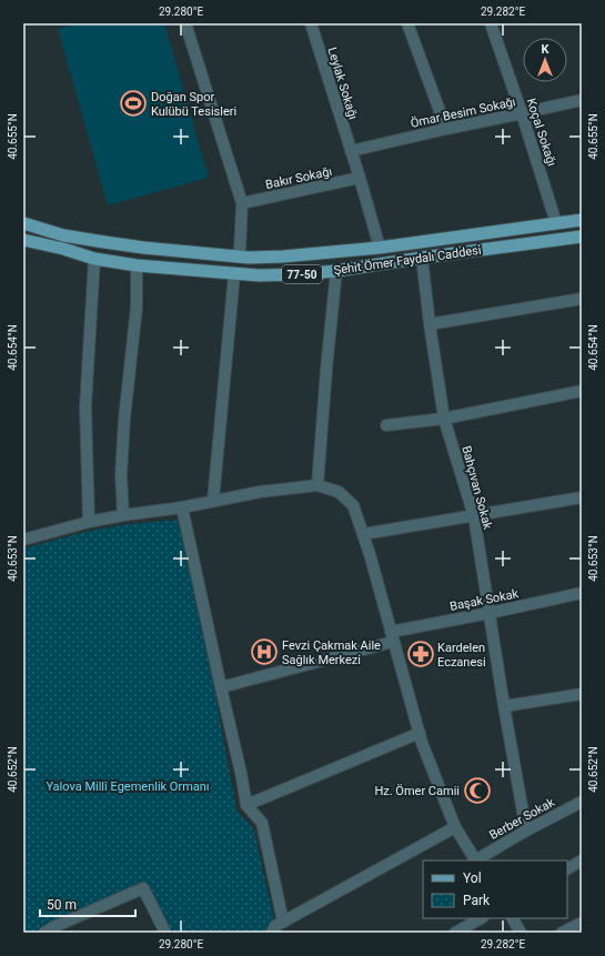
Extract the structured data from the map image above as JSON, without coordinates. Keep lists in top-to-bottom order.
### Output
{
  "streets": {
    "main road": ["Şehit Ömer Faydalı Caddesi", "77-50"],
    "street": [
      "Leylak Sokağı",
      "Ömar Besim Sokağı",
      "Koçal Sokağı",
      "Bakır Sokağı",
      "Bahçıvan Sokak",
      "Başak Sokak",
      "Berber Sokak"
    ]
  },
  "crossings": [
    ["Leylak Sokağı", "Ömar Besim Sokağı"],
    ["Leylak Sokağı", "Bakır Sokağı"],
    ["Leylak Sokağı", "Şehit Ömer Faydalı Caddesi"],
    ["Ömar Besim Sokağı", "Koçal Sokağı"],
    ["Koçal Sokağı", "Şehit Ömer Faydalı Caddesi"],
    ["Şehit Ömer Faydalı Caddesi", "Bahçıvan Sokak"],
    ["Bahçıvan Sokak", "Başak Sokak"],
    ["Bahçıvan Sokak", "Berber Sokak"]
  ],
  "parks": ["Yalova Millî Egemenlik Ormanı"],
  "places": {
    "sports": ["Doğan Spor Kulübü Tesisleri"],
    "hospital": ["Fevzi Çakmak Aile Sağlık Merkezi"],
    "pharmacy": ["Kardelen Eczanesi"],
    "mosque": ["Hz. Ömer Camii"]
  },
  "legend": ["Yol", "Park"],
  "scale_bar": "50 m",
  "north": "top",
  "coordinates": [
    "29.280°E",
    "29.282°E",
    "40.655°N",
    "40.654°N",
    "40.653°N",
    "40.652°N"
  ]
}
